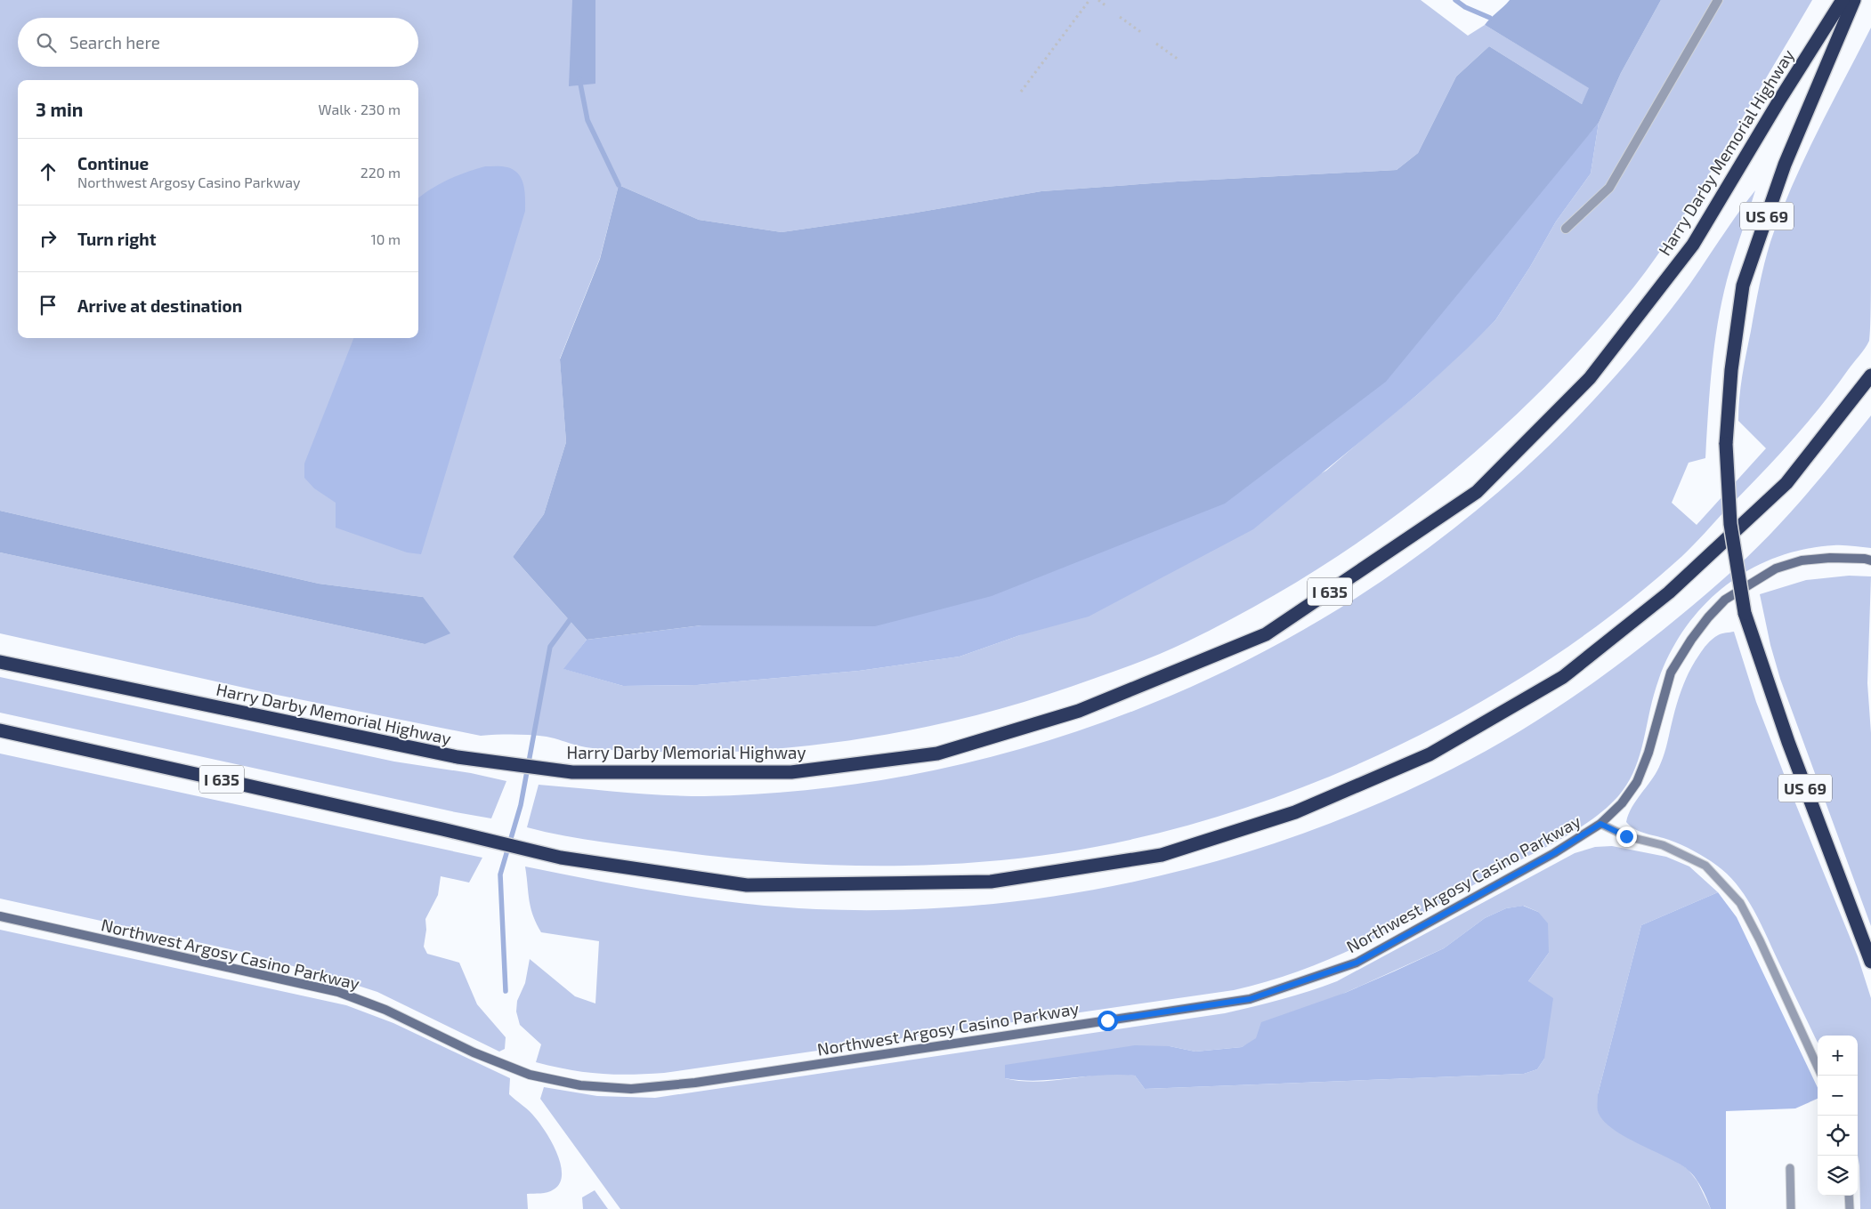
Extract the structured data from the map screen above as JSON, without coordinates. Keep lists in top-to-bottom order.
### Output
{
  "streets": {
    "highway": ["Harry Darby Memorial Highway", "US 69", "I 635"],
    "street": ["Northwest Argosy Casino Parkway"]
  },
  "page": {
    "search": "Search here",
    "heading": ["3 min", "Walk · 230 m"],
    "list": [
      ["Continue", "Northwest Argosy Casino Parkway", "220 m"],
      ["Turn right", "10 m"],
      "Arrive at destination"
    ],
    "map_buttons": ["+", "−"]
  }
}
